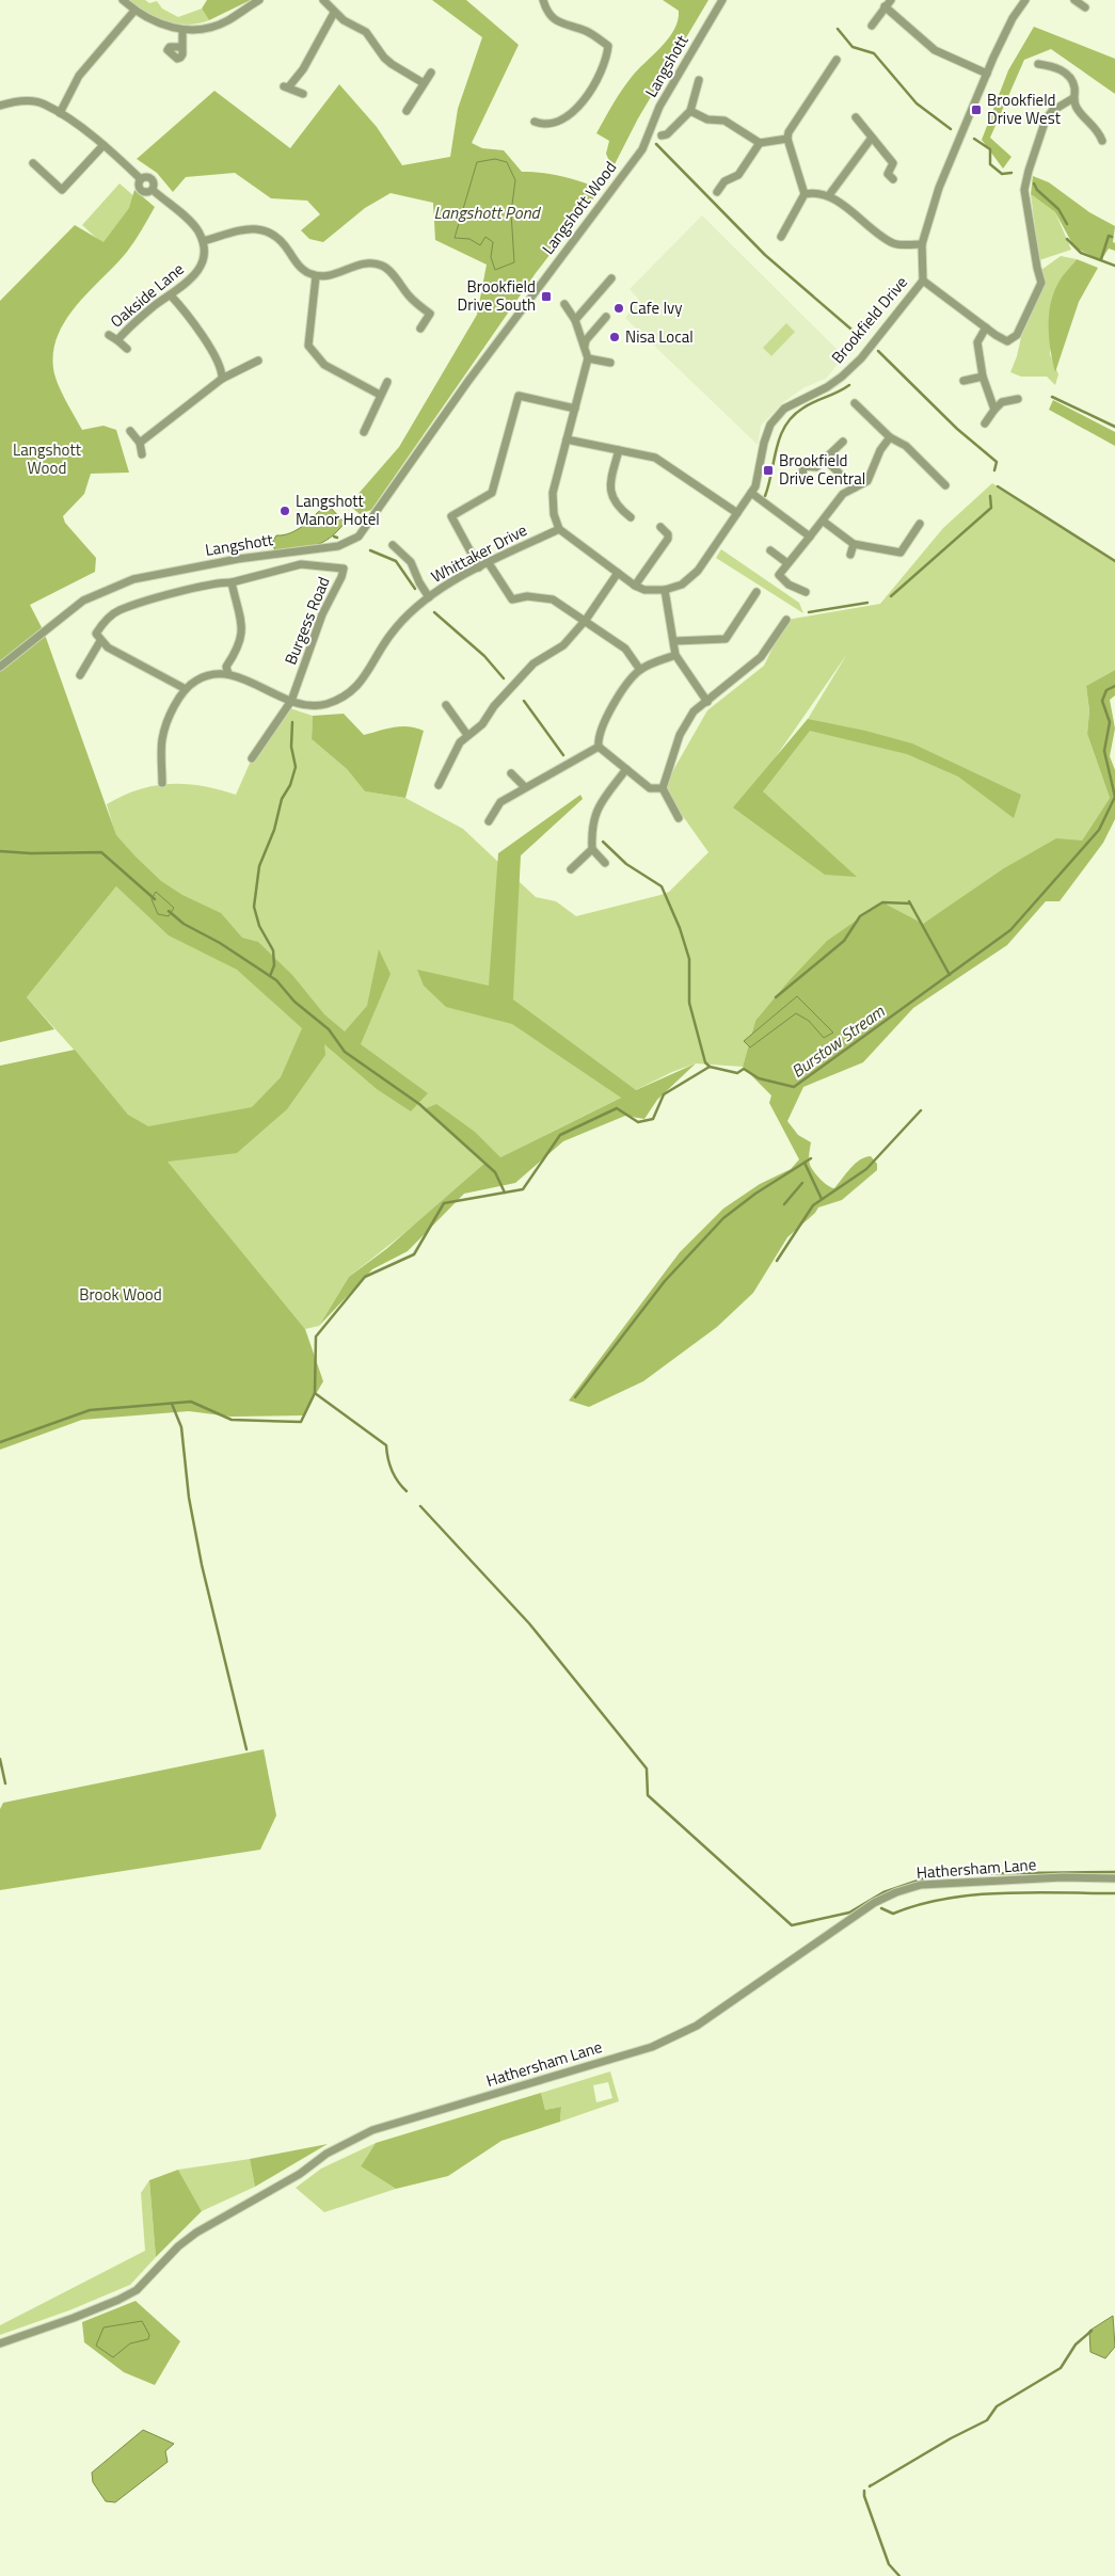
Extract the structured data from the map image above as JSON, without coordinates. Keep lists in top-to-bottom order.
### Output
{
  "streets": {
    "street": [
      "Langshott",
      "Langshott Wood",
      "Oakside Lane",
      "Brookfield Drive",
      "Whittaker Drive",
      "Burgess Road",
      "Hathersham Lane"
    ]
  },
  "crossings": [
    ["Langshott", "Langshott Wood"],
    ["Whittaker Drive", "Burgess Road"]
  ],
  "water": ["Langshott Pond", "Burstow Stream"],
  "parks": ["Langshott Wood", "Brook Wood"],
  "places": {
    "transit": ["Brookfield Drive West", "Brookfield Drive South", "Brookfield Drive Central"],
    "other": ["Cafe Ivy", "Nisa Local", "Langshott Manor Hotel"]
  }
}
